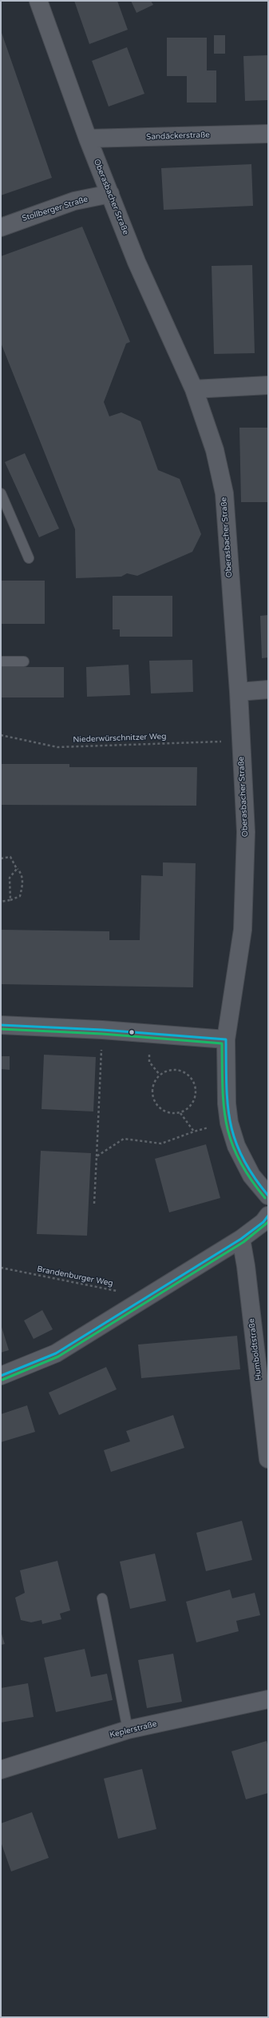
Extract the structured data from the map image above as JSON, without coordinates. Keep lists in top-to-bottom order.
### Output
{
  "streets": {
    "street": [
      "Sandäckerstraße",
      "Oberasbacher Straße",
      "Stollberger Straße",
      "Humboldtstraße",
      "Keplerstraße"
    ],
    "path": ["Niederwürschnitzer Weg", "Brandenburger Weg"]
  },
  "crossings": [
    ["Sandäckerstraße", "Oberasbacher Straße"],
    ["Oberasbacher Straße", "Stollberger Straße"],
    ["Oberasbacher Straße", "Niederwürschnitzer Weg"]
  ]
}
